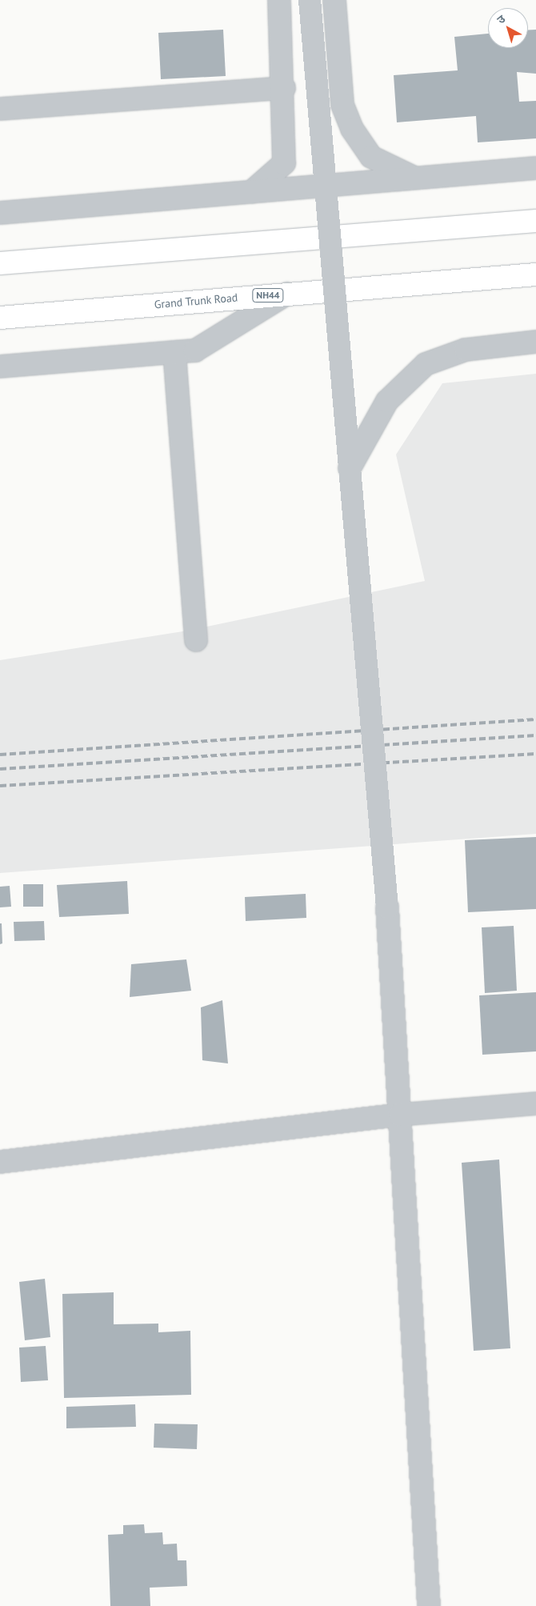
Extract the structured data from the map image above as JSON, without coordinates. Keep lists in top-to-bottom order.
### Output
{
  "streets": {
    "highway": ["NH44", "Grand Trunk Road"]
  },
  "north": "top left"
}
